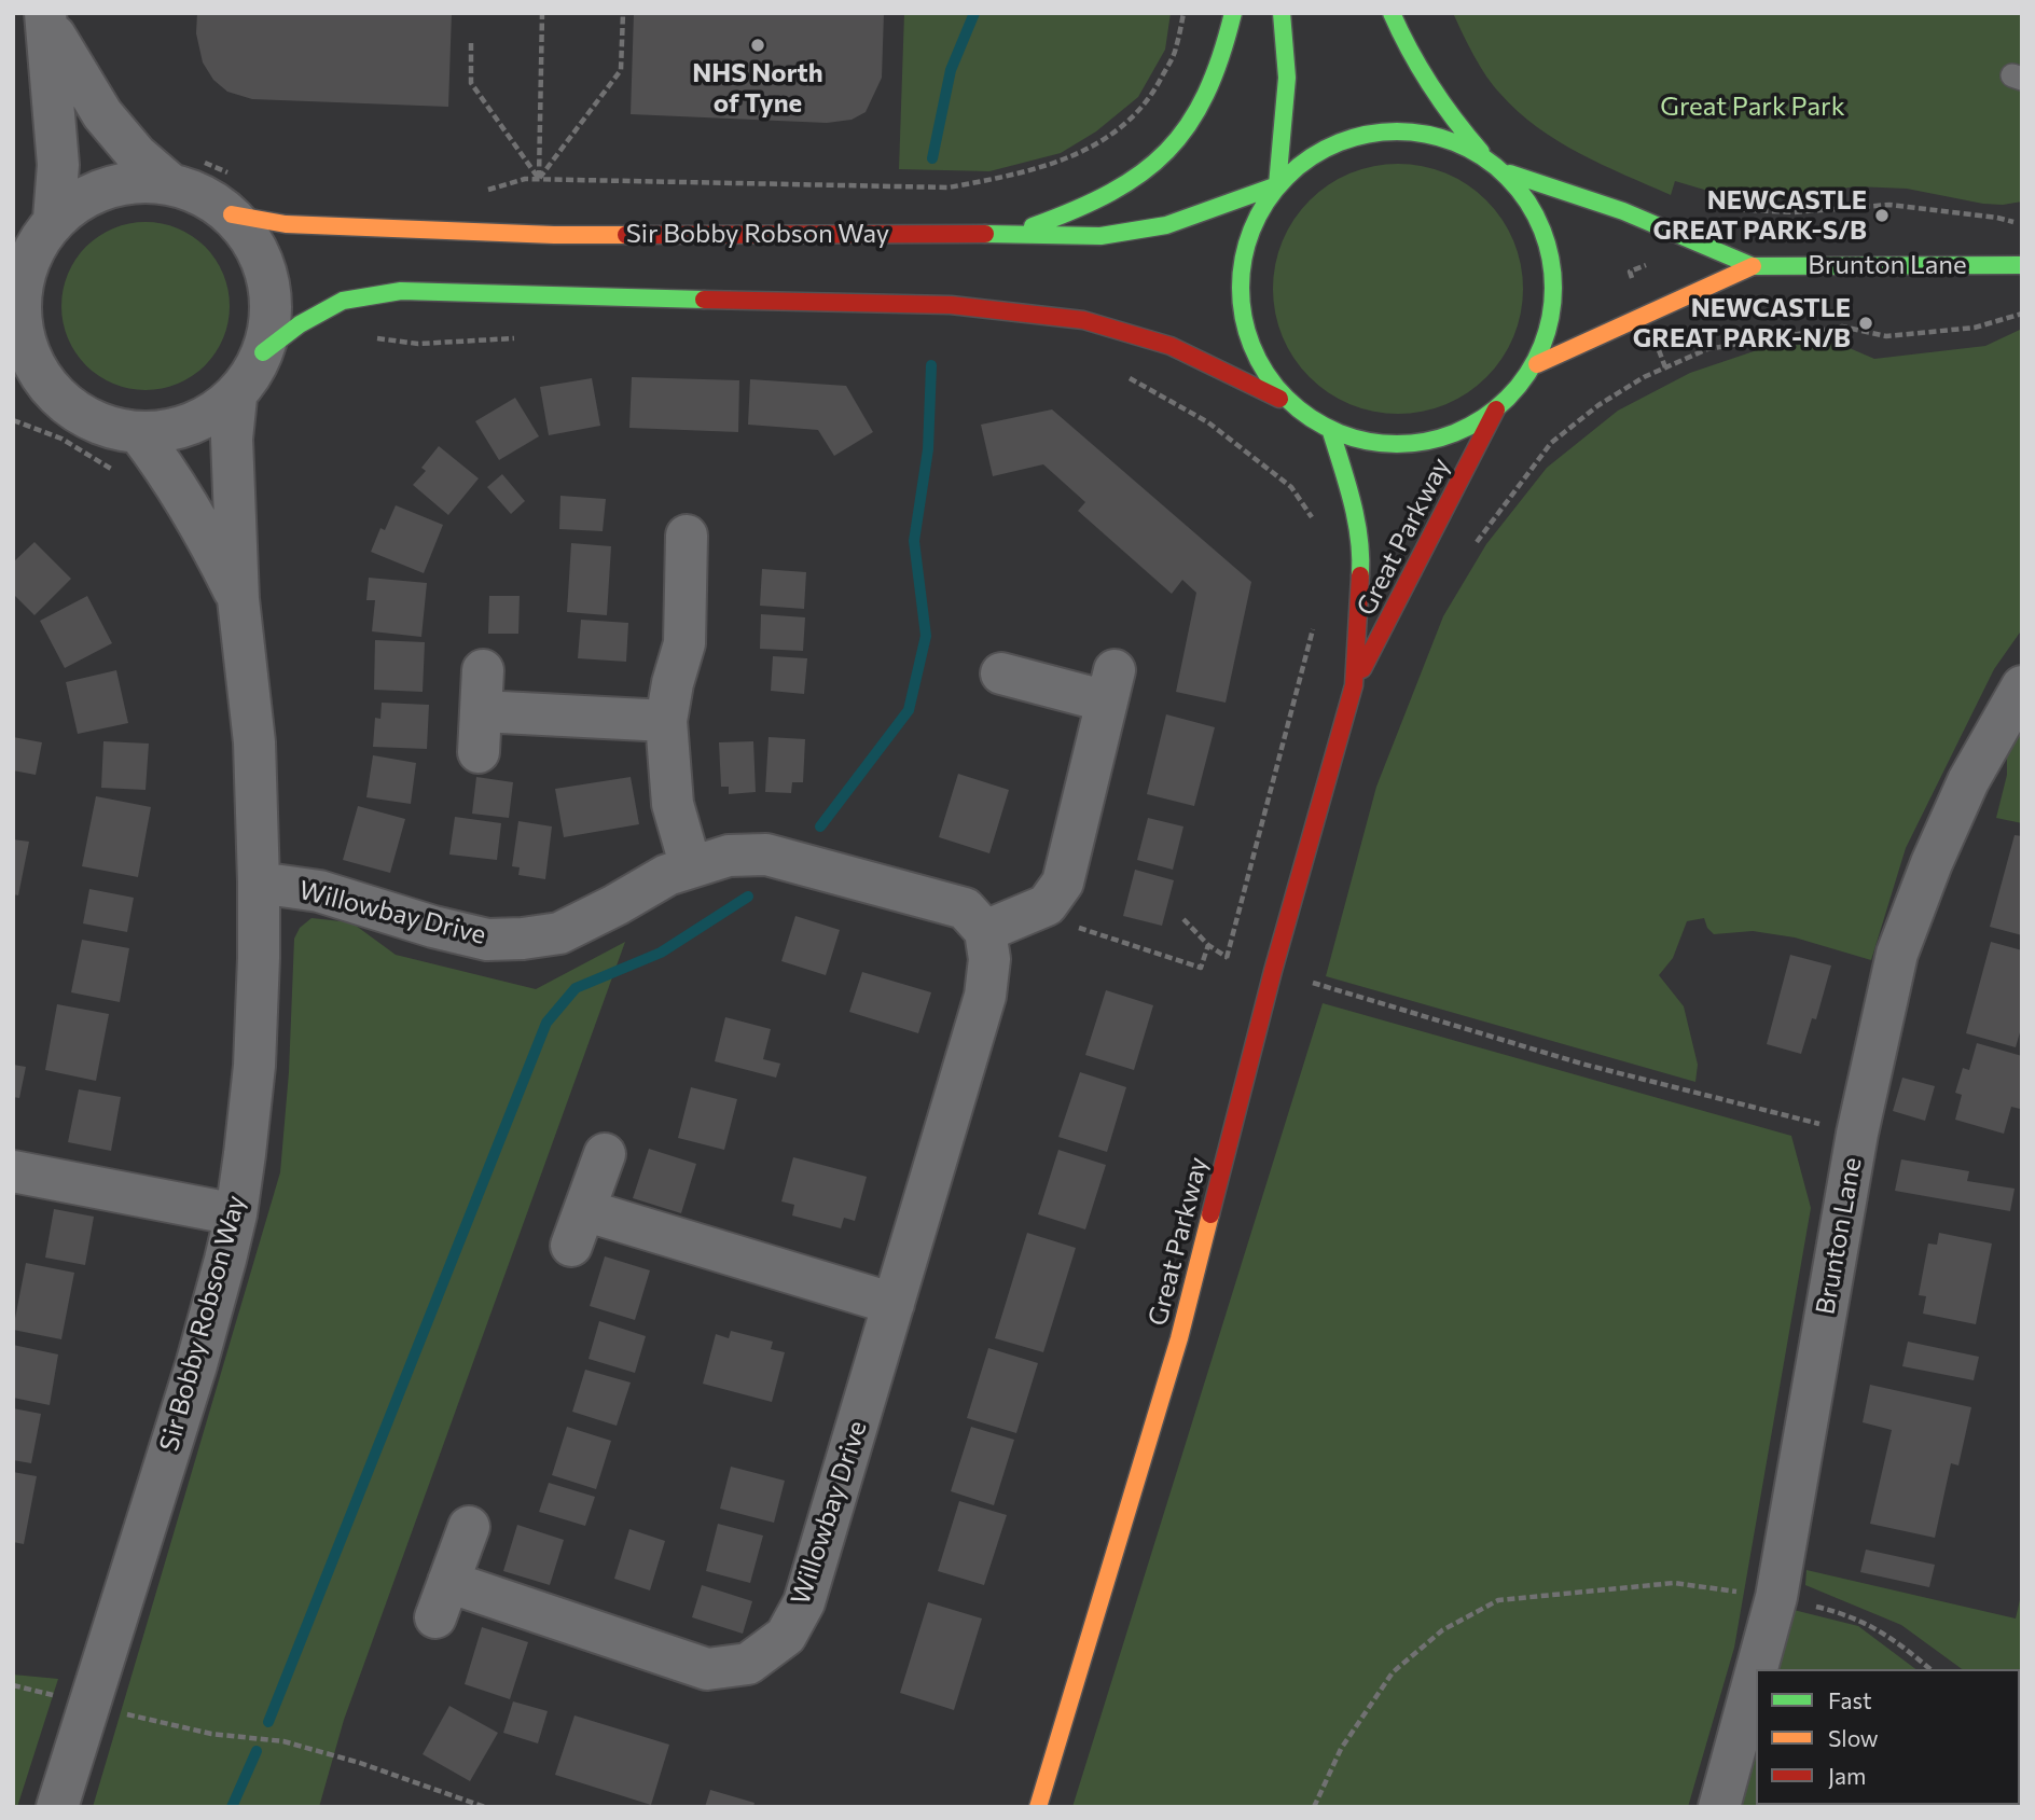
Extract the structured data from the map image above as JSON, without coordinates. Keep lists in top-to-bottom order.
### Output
{
  "streets": {
    "street": [
      "Sir Bobby Robson Way",
      "Brunton Lane",
      "Great Parkway",
      "Willowbay Drive"
    ]
  },
  "crossings": [
    ["Sir Bobby Robson Way", "Great Parkway"],
    ["Sir Bobby Robson Way", "Willowbay Drive"],
    ["Brunton Lane", "Great Parkway"]
  ],
  "parks": ["Great Park Park"],
  "places": ["NHS North of Tyne", "NEWCASTLE GREAT PARK-S/B", "NEWCASTLE GREAT PARK-N/B"],
  "legend": ["Fast", "Slow", "Jam"]
}
